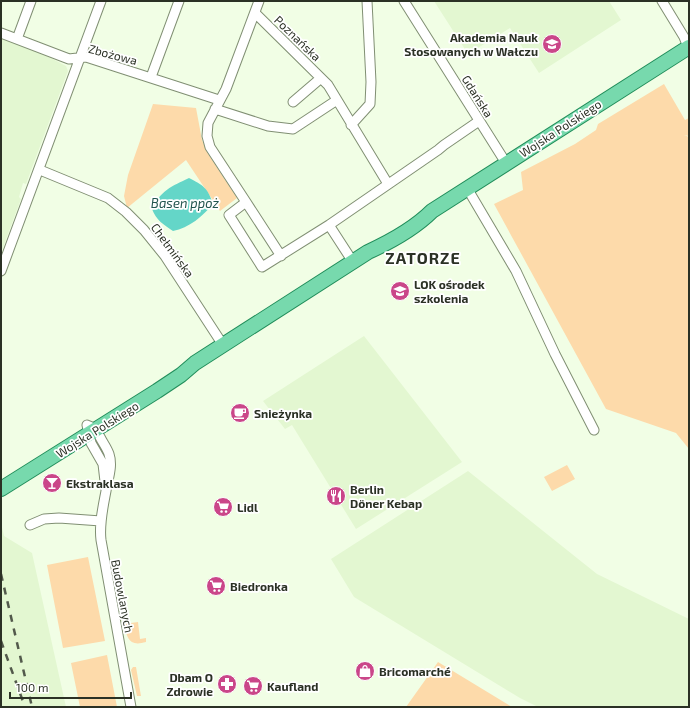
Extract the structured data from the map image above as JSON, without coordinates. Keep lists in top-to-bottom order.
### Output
{
  "streets": {
    "main road": ["Wojska Polskiego"],
    "street": [
      "Poznańska",
      "Zbożowa",
      "Gdańska",
      "Chełmińska",
      "Budowlanych"
    ]
  },
  "crossings": [
    ["Gdańska", "Wojska Polskiego"],
    ["Wojska Polskiego", "Chełmińska"],
    ["Wojska Polskiego", "Budowlanych"]
  ],
  "districts": ["ZATORZE"],
  "water": ["Basen ppoż"],
  "places": {
    "school or university": ["Akademia Nauk Stosowanych w Wałczu", "LOK ośrodek szkolenia"],
    "cafe": ["Snieżynka"],
    "bar": ["Ekstraklasa"],
    "restaurant": ["Berlin Döner Kebap"],
    "supermarket": ["Lidl", "Biedronka", "Kaufland"],
    "shop": ["Bricomarché"],
    "pharmacy": ["Dbam O Zdrowie"]
  },
  "scale_bar": "100 m"
}
